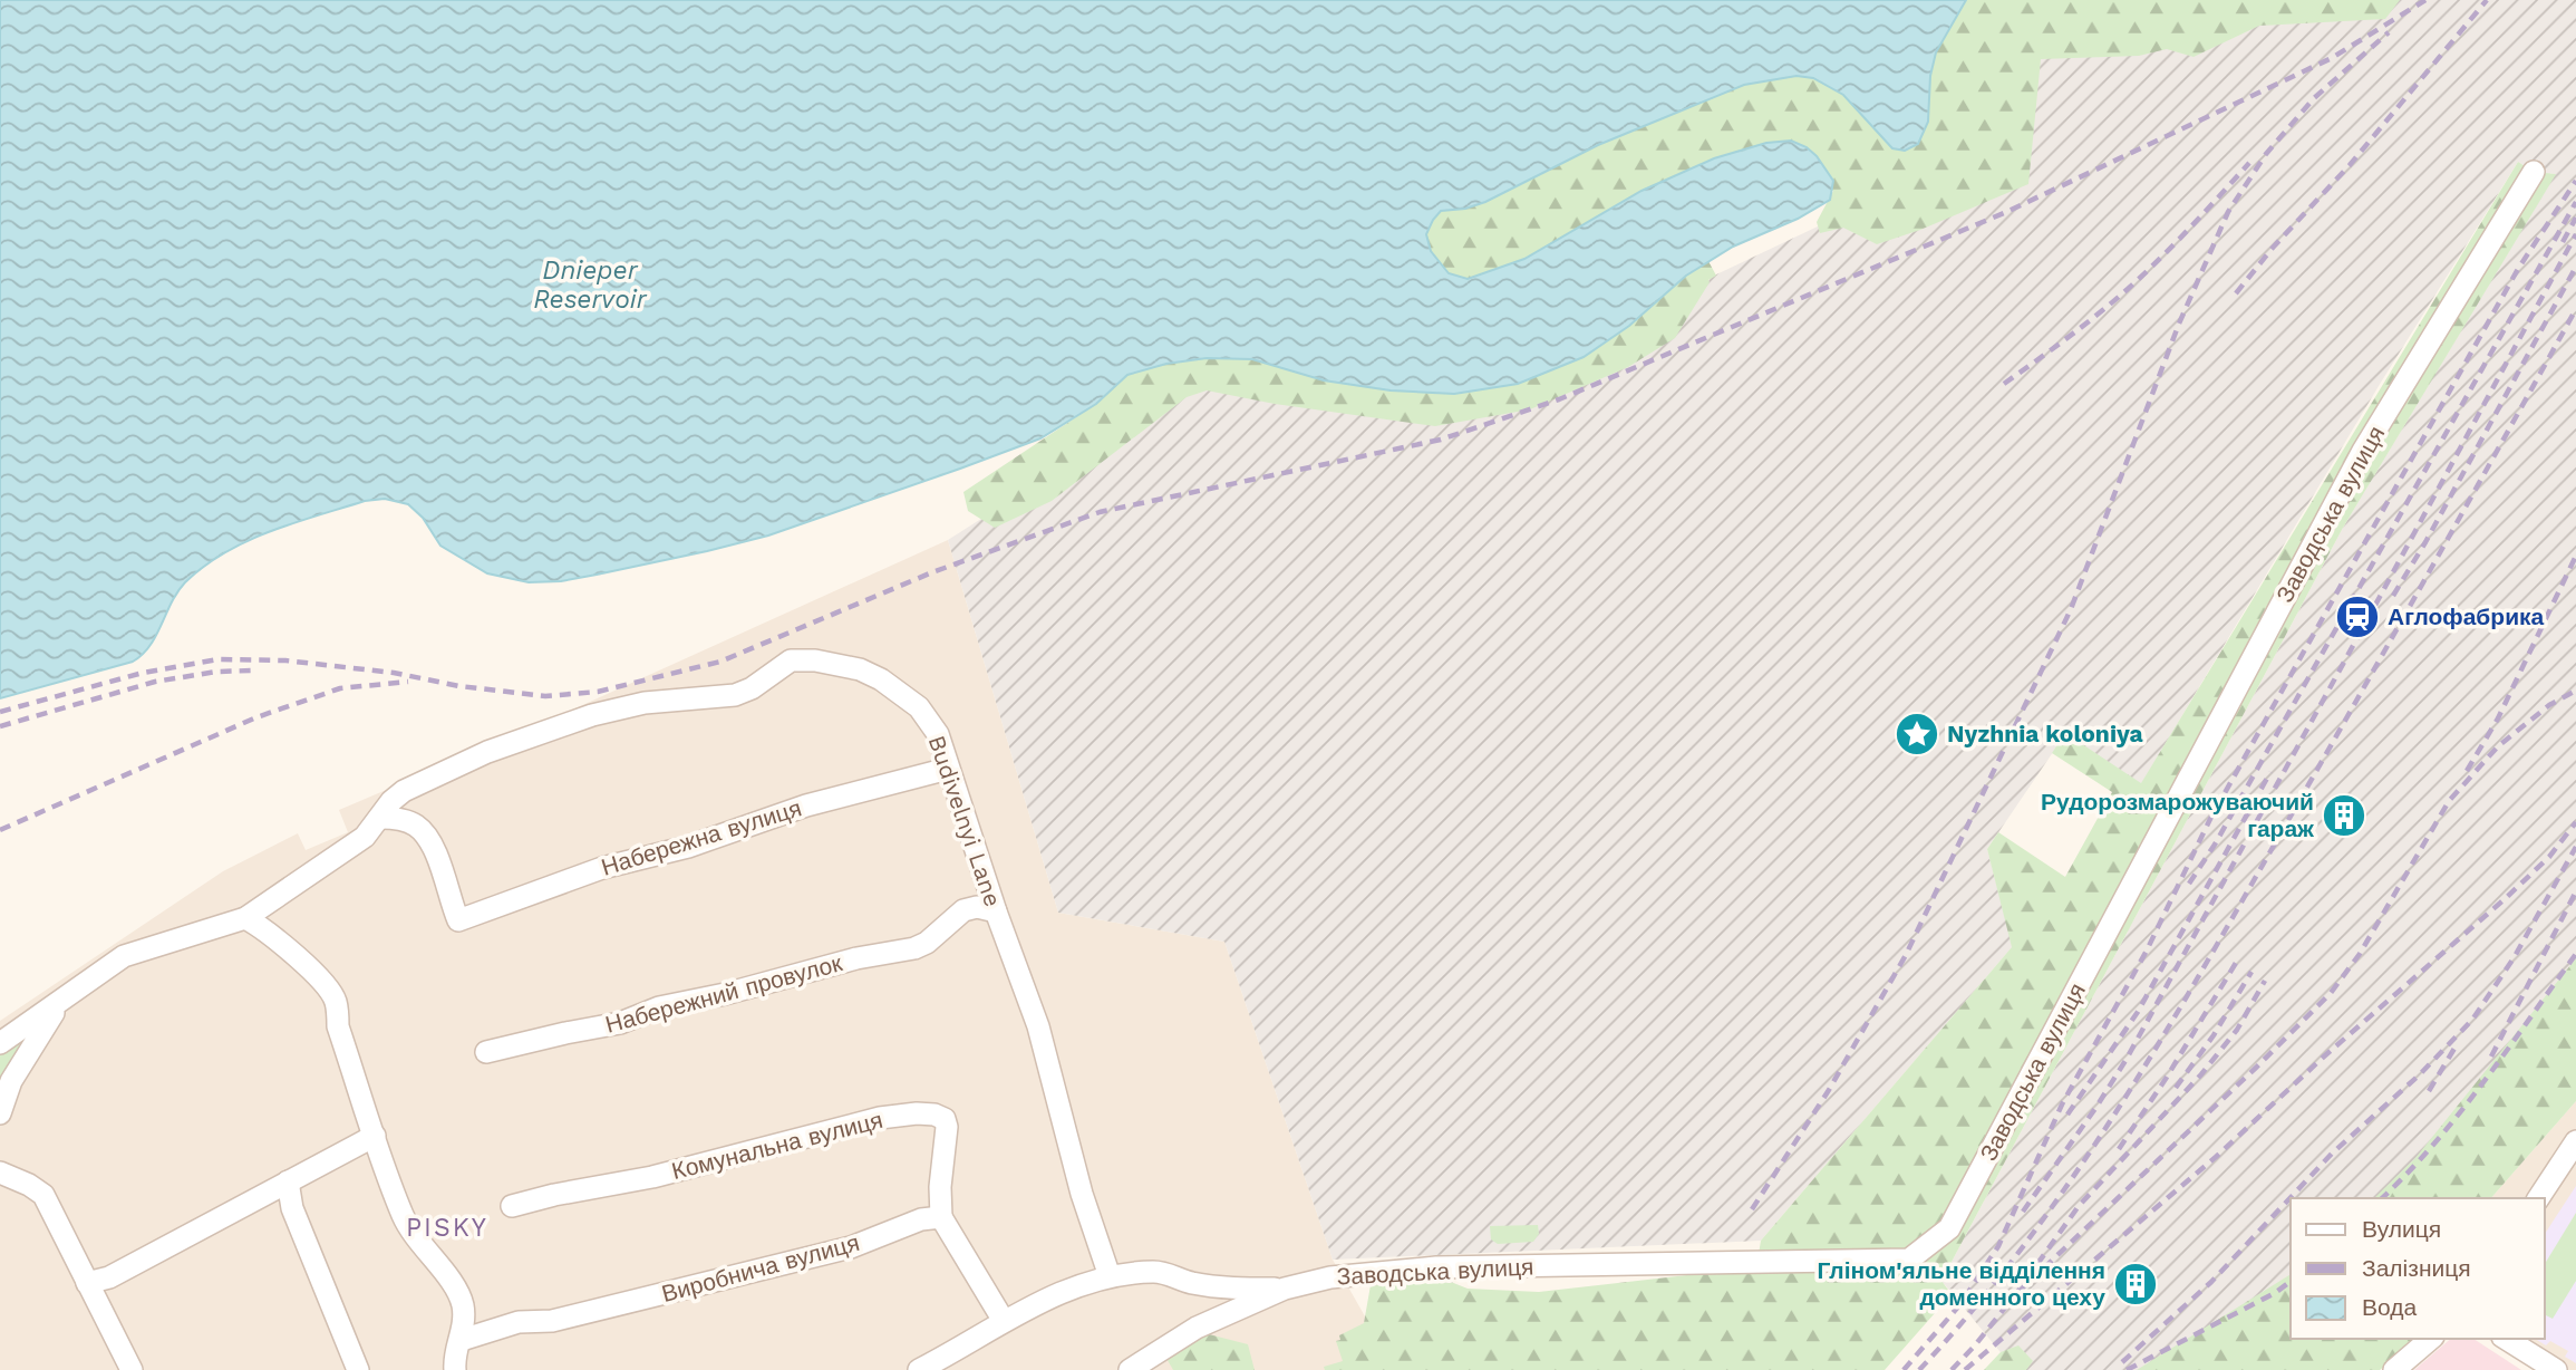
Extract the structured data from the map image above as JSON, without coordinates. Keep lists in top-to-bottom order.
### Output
{
  "streets": {
    "street": [
      "Заводська вулиця",
      "Budivelnyi Lane",
      "Набережна вулиця",
      "Набережний провулок",
      "Комунальна вулиця",
      "Виробнича вулиця"
    ]
  },
  "crossings": [
    ["Budivelnyi Lane", "Набережна вулиця"],
    ["Budivelnyi Lane", "Набережний провулок"],
    ["Комунальна вулиця", "Виробнича вулиця"]
  ],
  "districts": ["PISKY"],
  "water": ["Dnieper Reservoir"],
  "places": {
    "station": ["Аглофабрика"],
    "place": ["Nyzhnia koloniya"],
    "building": ["Рудорозмарожуваючий гараж", "Гліном'яльне відділення доменного цеху"]
  },
  "legend": ["Вулиця", "Залізниця", "Вода"]
}
